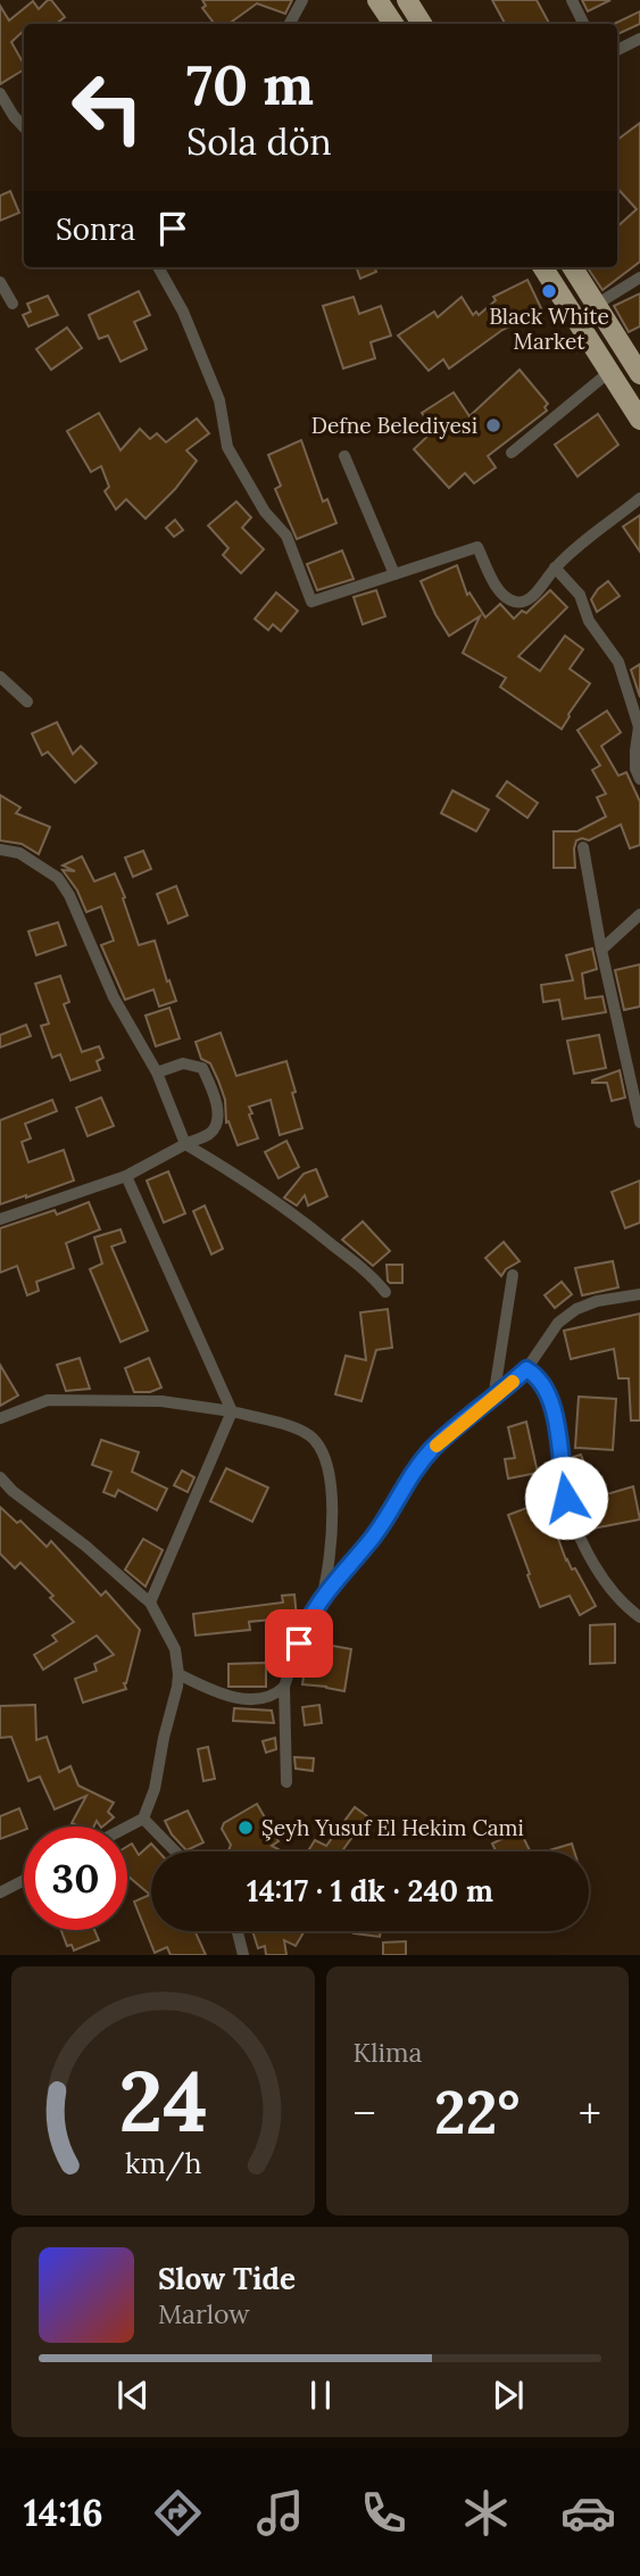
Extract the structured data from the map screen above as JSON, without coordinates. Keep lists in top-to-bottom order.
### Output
{
  "places": ["Black White Market", "Defne Belediyesi", "Şeyh Yusuf El Hekim Cami"],
  "page": {
    "turn": ["70 m", "Sola dön"],
    "then": "Sonra",
    "limit": "30",
    "trip": "14:17 · 1 dk · 240 m",
    "tile": "Klima",
    "heat": ["−", "22°", "+"],
    "song": ["Slow Tide", "Marlow"],
    "tabs": "14:16",
    "gauge": ["24", "km/h"]
  }
}
